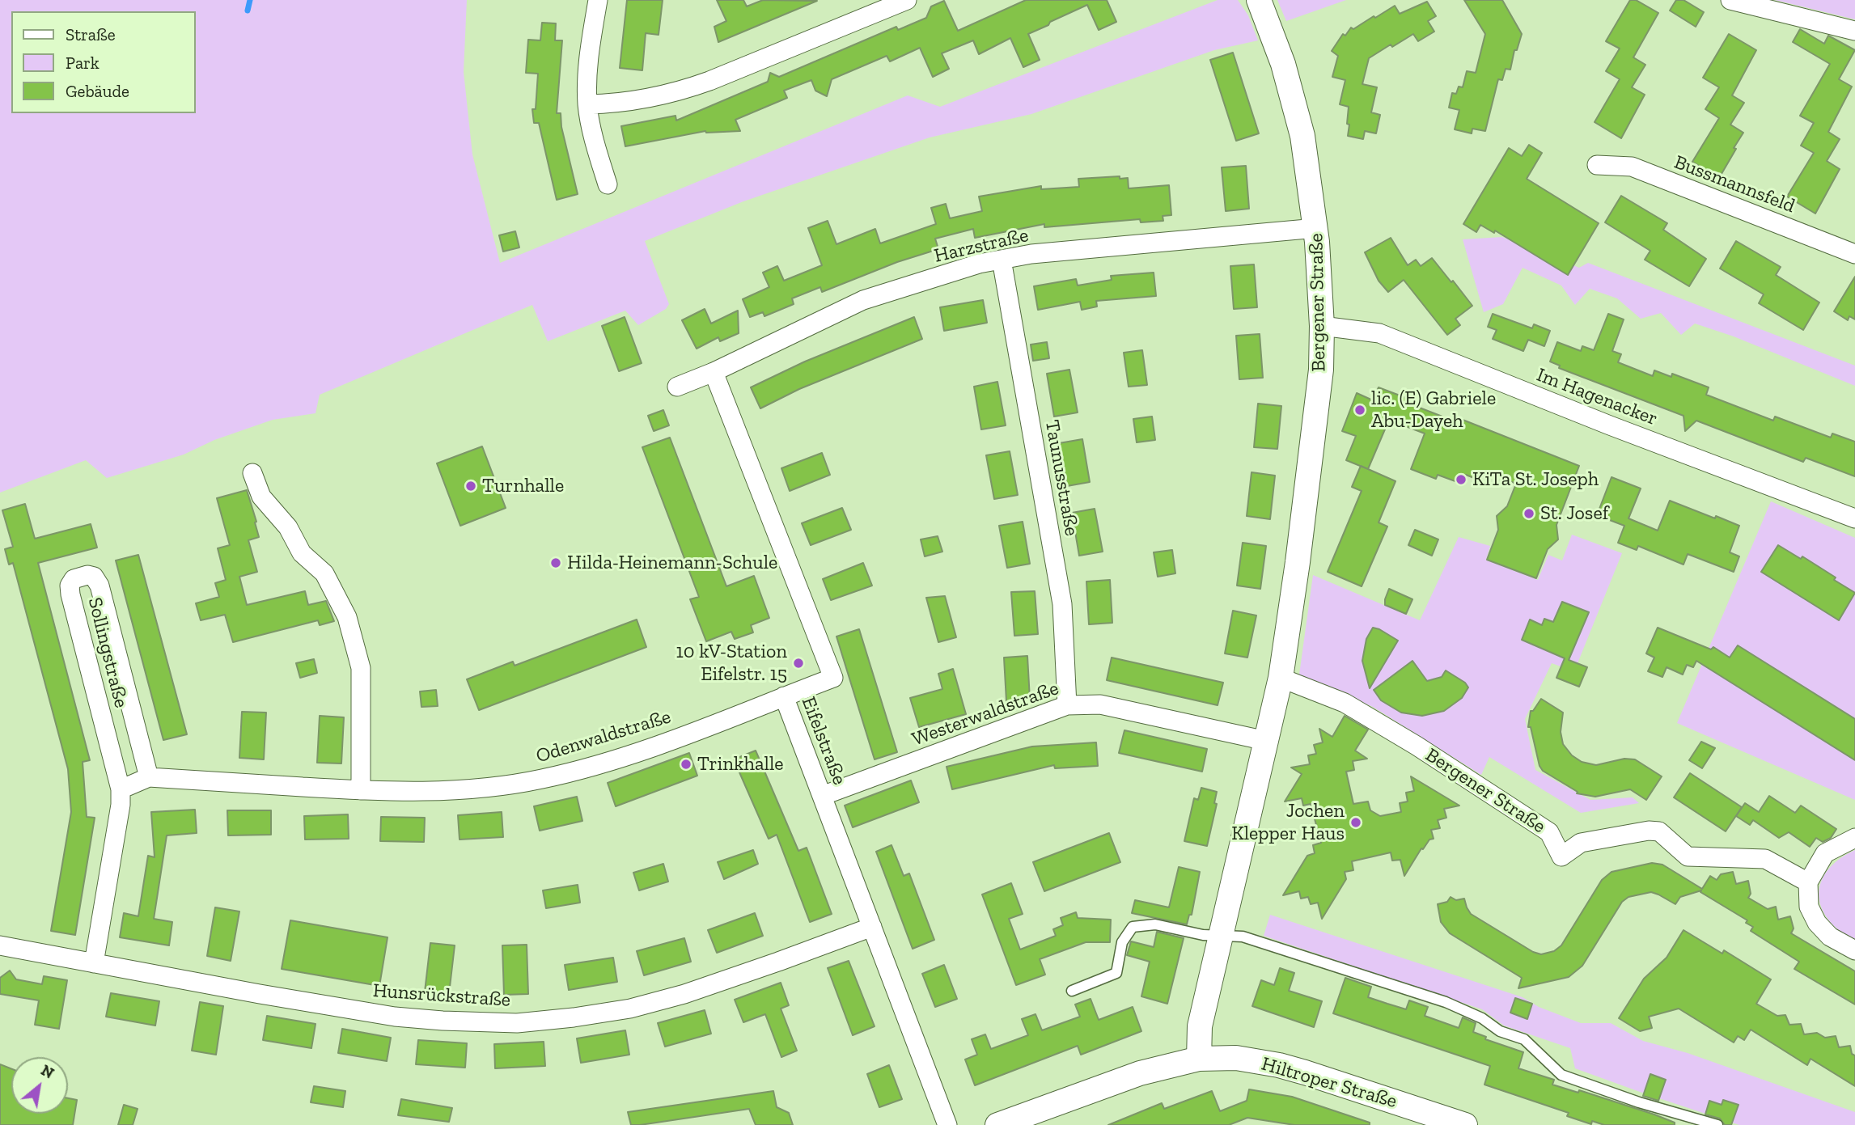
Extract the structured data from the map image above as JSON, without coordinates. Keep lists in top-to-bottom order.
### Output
{
  "streets": {
    "street": [
      "Bussmannsfeld",
      "Harzstraße",
      "Bergener Straße",
      "Im Hagenacker",
      "Taunusstraße",
      "Sollingstraße",
      "Westerwaldstraße",
      "Odenwaldstraße",
      "Eifelstraße",
      "Hunsrückstraße",
      "Hiltroper Straße"
    ]
  },
  "crossings": [
    ["Harzstraße", "Bergener Straße"],
    ["Harzstraße", "Taunusstraße"],
    ["Harzstraße", "Eifelstraße"],
    ["Bergener Straße", "Im Hagenacker"],
    ["Bergener Straße", "Westerwaldstraße"],
    ["Bergener Straße", "Hiltroper Straße"],
    ["Taunusstraße", "Westerwaldstraße"],
    ["Sollingstraße", "Odenwaldstraße"],
    ["Sollingstraße", "Hunsrückstraße"],
    ["Westerwaldstraße", "Eifelstraße"],
    ["Odenwaldstraße", "Eifelstraße"],
    ["Eifelstraße", "Hunsrückstraße"]
  ],
  "places": [
    "lic. (E) Gabriele Abu-Dayeh",
    "KiTa St. Joseph",
    "Turnhalle",
    "St. Josef",
    "Hilda-Heinemann-Schule",
    "10 kV-Station Eifelstr. 15",
    "Trinkhalle",
    "Jochen Klepper Haus"
  ],
  "legend": ["Straße", "Park", "Gebäude"],
  "north": "top right"
}
